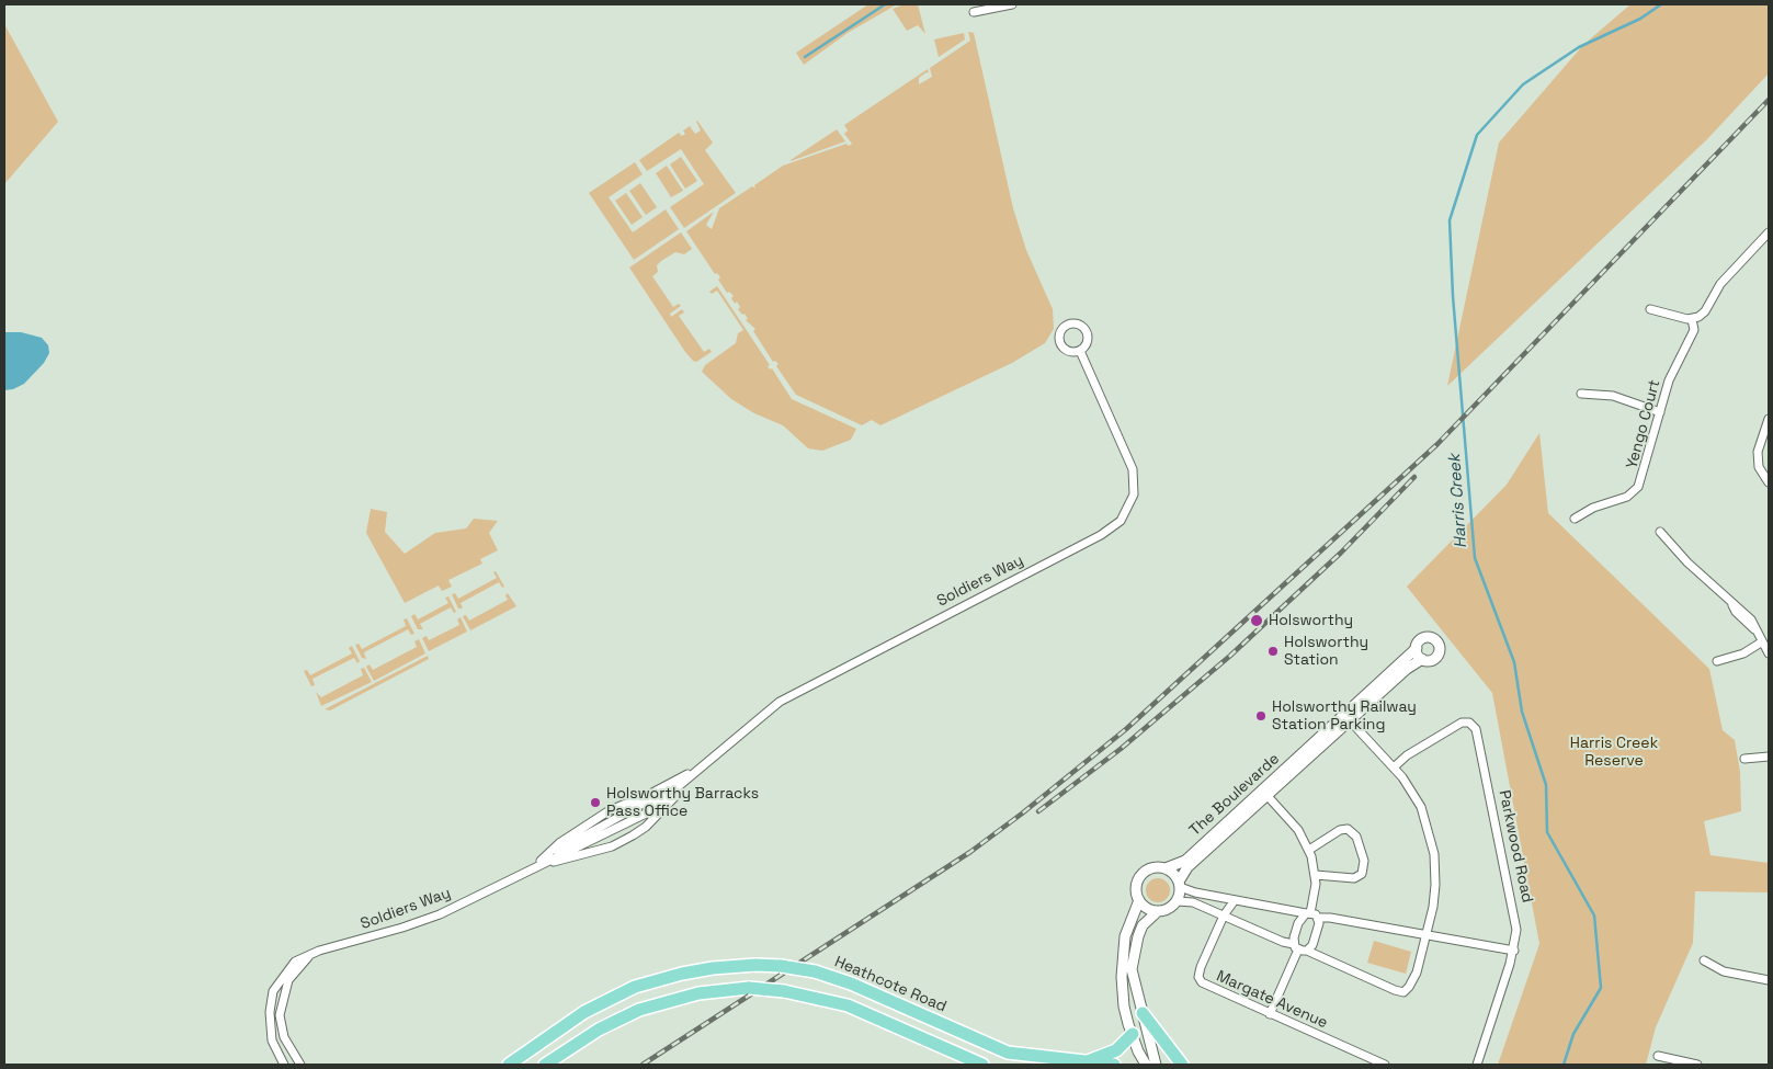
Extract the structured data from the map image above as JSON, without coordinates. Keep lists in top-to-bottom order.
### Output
{
  "streets": {
    "main road": ["Heathcote Road"],
    "street": [
      "Yengo Court",
      "Soldiers Way",
      "The Boulevarde",
      "Parkwood Road",
      "Margate Avenue"
    ]
  },
  "water": ["Harris Creek"],
  "parks": ["Harris Creek Reserve"],
  "places": [
    "Holsworthy",
    "Holsworthy Station",
    "Holsworthy Railway Station Parking",
    "Holsworthy Barracks Pass Office"
  ]
}
